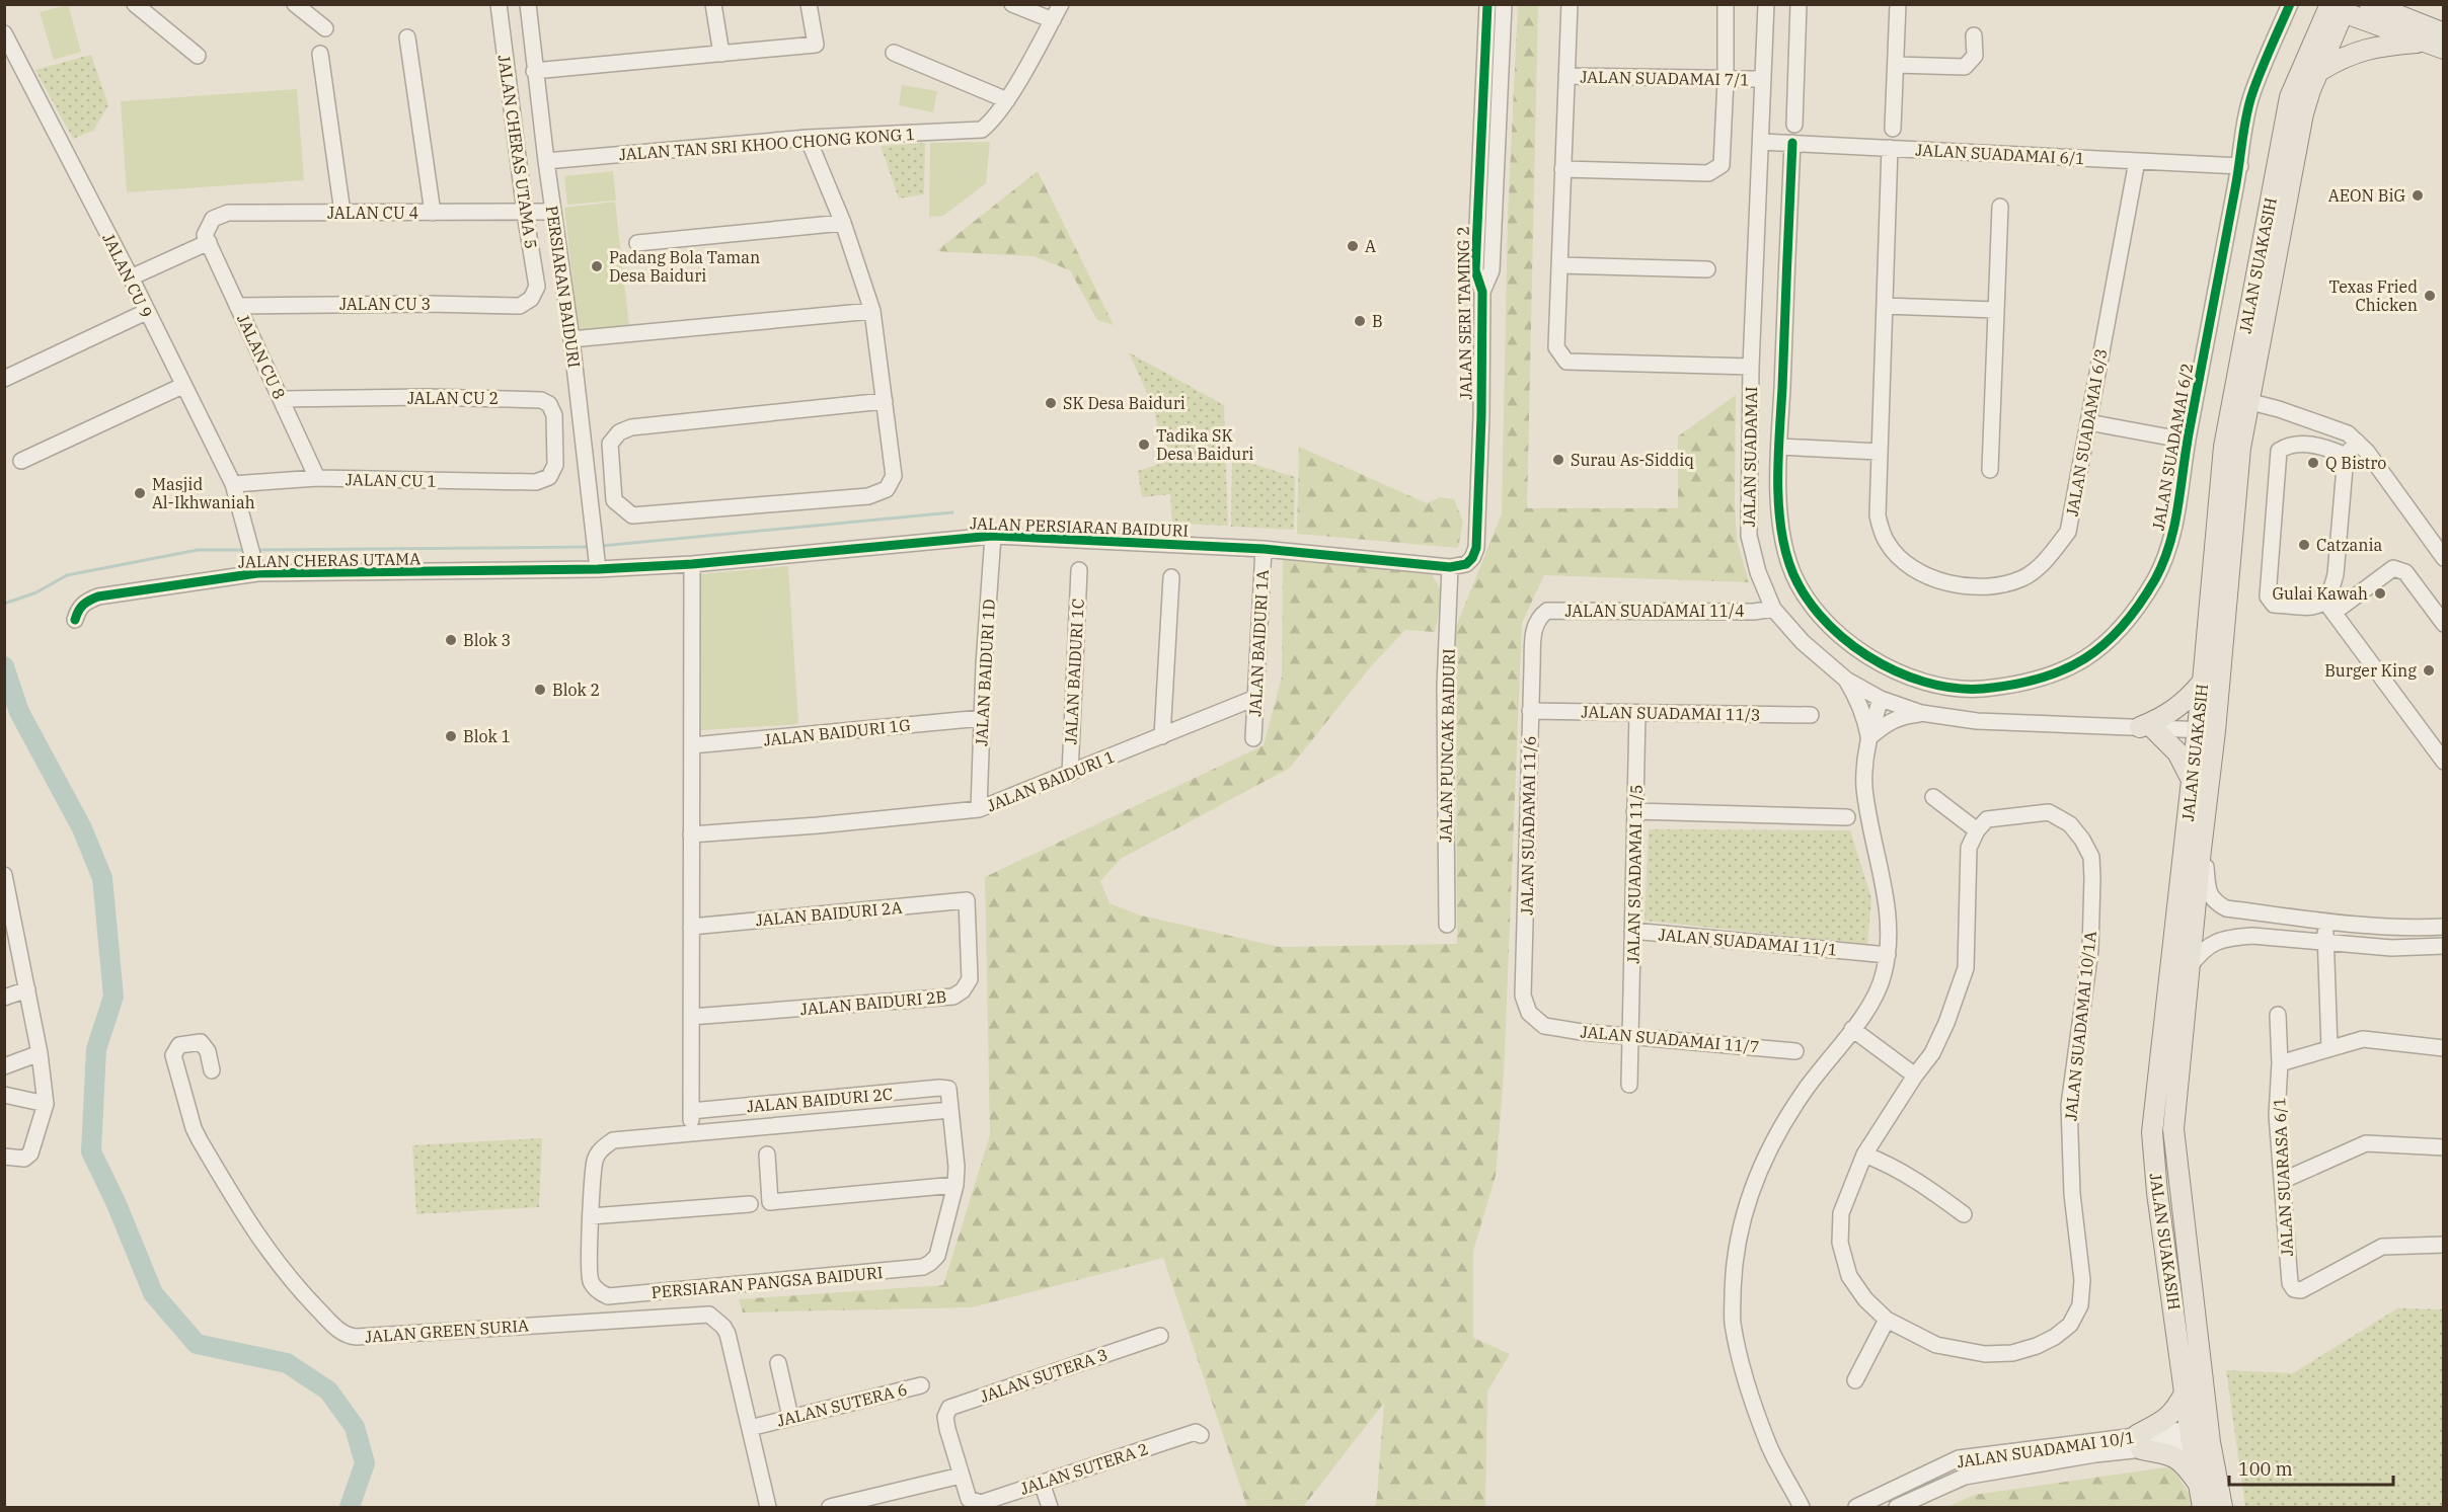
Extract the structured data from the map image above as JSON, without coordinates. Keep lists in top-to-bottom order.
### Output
{
  "streets": {
    "main road": ["JALAN SUAKASIH"],
    "street": [
      "JALAN SUADAMAI 7/1",
      "JALAN TAN SRI KHOO CHONG KONG 1",
      "JALAN CHERAS UTAMA 5",
      "JALAN SUADAMAI 6/1",
      "JALAN CU 4",
      "JALAN CU 9",
      "PERSIARAN BAIDURI",
      "JALAN CU 3",
      "JALAN SERI TAMING 2",
      "JALAN CU 8",
      "JALAN CU 2",
      "JALAN SUADAMAI 6/3",
      "JALAN SUADAMAI 6/2",
      "JALAN SUADAMAI",
      "JALAN CU 1",
      "JALAN PERSIARAN BAIDURI",
      "JALAN CHERAS UTAMA",
      "JALAN SUADAMAI 11/4",
      "JALAN BAIDURI 1A",
      "JALAN BAIDURI 1C",
      "JALAN BAIDURI 1D",
      "JALAN SUADAMAI 11/3",
      "JALAN BAIDURI 1G",
      "JALAN PUNCAK BAIDURI",
      "JALAN BAIDURI 1",
      "JALAN SUADAMAI 11/6",
      "JALAN SUADAMAI 11/5",
      "JALAN BAIDURI 2A",
      "JALAN SUADAMAI 11/1",
      "JALAN BAIDURI 2B",
      "JALAN SUADAMAI 10/1A",
      "JALAN SUADAMAI 11/7",
      "JALAN BAIDURI 2C",
      "JALAN SUARASA 6/1",
      "PERSIARAN PANGSA BAIDURI",
      "JALAN GREEN SURIA",
      "JALAN SUTERA 3",
      "JALAN SUTERA 6",
      "JALAN SUADAMAI 10/1",
      "JALAN SUTERA 2"
    ]
  },
  "crossings": [
    ["JALAN SUADAMAI 7/1", "JALAN SUADAMAI"],
    ["JALAN TAN SRI KHOO CHONG KONG 1", "PERSIARAN BAIDURI"],
    ["JALAN CHERAS UTAMA 5", "JALAN CU 4"],
    ["JALAN CHERAS UTAMA 5", "JALAN CU 3"],
    ["JALAN SUADAMAI 6/1", "JALAN SUADAMAI 6/3"],
    ["JALAN SUADAMAI 6/1", "JALAN SUADAMAI 6/2"],
    ["JALAN SUADAMAI 6/1", "JALAN SUADAMAI"],
    ["JALAN CU 4", "PERSIARAN BAIDURI"],
    ["JALAN CU 4", "JALAN CU 8"],
    ["JALAN SUAKASIH", "JALAN SUADAMAI"],
    ["JALAN SUAKASIH", "JALAN SUADAMAI 10/1"],
    ["JALAN CU 9", "JALAN CU 1"],
    ["JALAN CU 9", "JALAN CHERAS UTAMA"],
    ["PERSIARAN BAIDURI", "JALAN PERSIARAN BAIDURI"],
    ["PERSIARAN BAIDURI", "JALAN CHERAS UTAMA"],
    ["JALAN CU 3", "JALAN CU 8"],
    ["JALAN SERI TAMING 2", "JALAN PERSIARAN BAIDURI"],
    ["JALAN SERI TAMING 2", "JALAN PUNCAK BAIDURI"],
    ["JALAN CU 8", "JALAN CU 2"],
    ["JALAN CU 8", "JALAN CU 1"],
    ["JALAN CU 2", "JALAN CU 1"],
    ["JALAN SUADAMAI", "JALAN SUADAMAI 11/4"],
    ["JALAN PERSIARAN BAIDURI", "JALAN CHERAS UTAMA"],
    ["JALAN PERSIARAN BAIDURI", "JALAN BAIDURI 1A"],
    ["JALAN PERSIARAN BAIDURI", "JALAN BAIDURI 1D"],
    ["JALAN PERSIARAN BAIDURI", "JALAN PUNCAK BAIDURI"],
    ["JALAN SUADAMAI 11/4", "JALAN SUADAMAI 11/6"],
    ["JALAN BAIDURI 1A", "JALAN BAIDURI 1"],
    ["JALAN BAIDURI 1C", "JALAN BAIDURI 1"],
    ["JALAN BAIDURI 1D", "JALAN BAIDURI 1G"],
    ["JALAN BAIDURI 1D", "JALAN BAIDURI 1"],
    ["JALAN SUADAMAI 11/3", "JALAN SUADAMAI 11/6"],
    ["JALAN SUADAMAI 11/3", "JALAN SUADAMAI 11/5"],
    ["JALAN SUADAMAI 11/6", "JALAN SUADAMAI 11/7"],
    ["JALAN SUADAMAI 11/5", "JALAN SUADAMAI 11/1"],
    ["JALAN SUADAMAI 11/5", "JALAN SUADAMAI 11/7"],
    ["JALAN BAIDURI 2A", "JALAN BAIDURI 2B"],
    ["JALAN BAIDURI 2C", "PERSIARAN PANGSA BAIDURI"],
    ["JALAN GREEN SURIA", "JALAN SUTERA 6"],
    ["JALAN SUTERA 3", "JALAN SUTERA 2"]
  ],
  "places": [
    "AEON BiG",
    "A",
    "Padang Bola Taman Desa Baiduri",
    "Texas Fried Chicken",
    "B",
    "SK Desa Baiduri",
    "Tadika SK Desa Baiduri",
    "Surau As-Siddiq",
    "Q Bistro",
    "Masjid Al-Ikhwaniah",
    "Catzania",
    "Gulai Kawah",
    "Blok 3",
    "Burger King",
    "Blok 2",
    "Blok 1"
  ],
  "scale_bar": "100 m"
}
